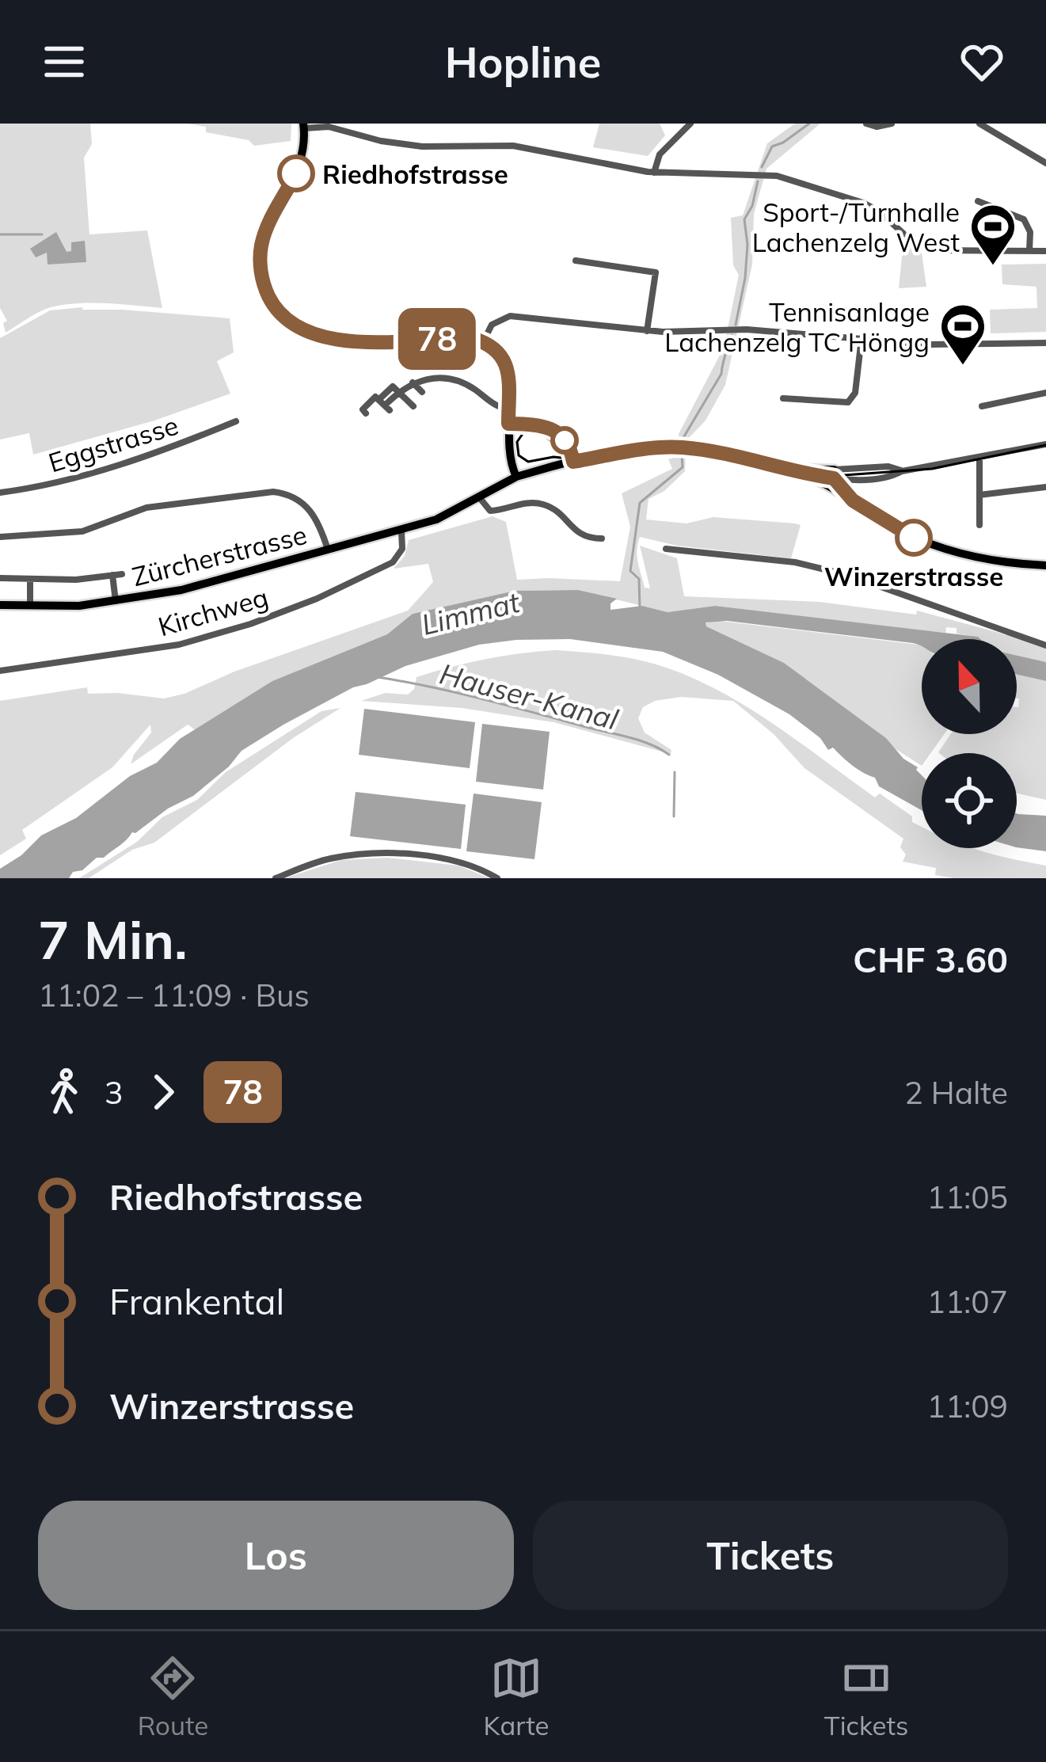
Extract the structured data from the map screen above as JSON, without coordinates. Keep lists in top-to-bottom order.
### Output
{
  "streets": {
    "main road": ["Zürcherstrasse"],
    "street": ["Eggstrasse", "Kirchweg"]
  },
  "crossings": [
    ["Zürcherstrasse", "Kirchweg"]
  ],
  "water": ["Limmat", "Hauser-Kanal"],
  "places": {
    "other": ["Riedhofstrasse", "Winzerstrasse"],
    "sports": ["Sport-/Turnhalle Lachenzelg West", "Tennisanlage Lachenzelg TC Höngg"]
  },
  "lines": ["bus line 78"],
  "north": "top",
  "page": {
    "header": "Hopline",
    "on_map": "78",
    "heading": ["7 Min.", "11:02 – 11:09 · Bus", "CHF 3.60"],
    "legs": ["3", "78", "2 Halte"],
    "list": [
      {
        "name": "Riedhofstrasse",
        "value": "11:05"
      },
      {
        "name": "Frankental",
        "value": "11:07"
      },
      {
        "name": "Winzerstrasse",
        "value": "11:09"
      }
    ],
    "buttons": ["Los", "Tickets"],
    "tabs": ["Route", "Karte", "Tickets"]
  }
}
